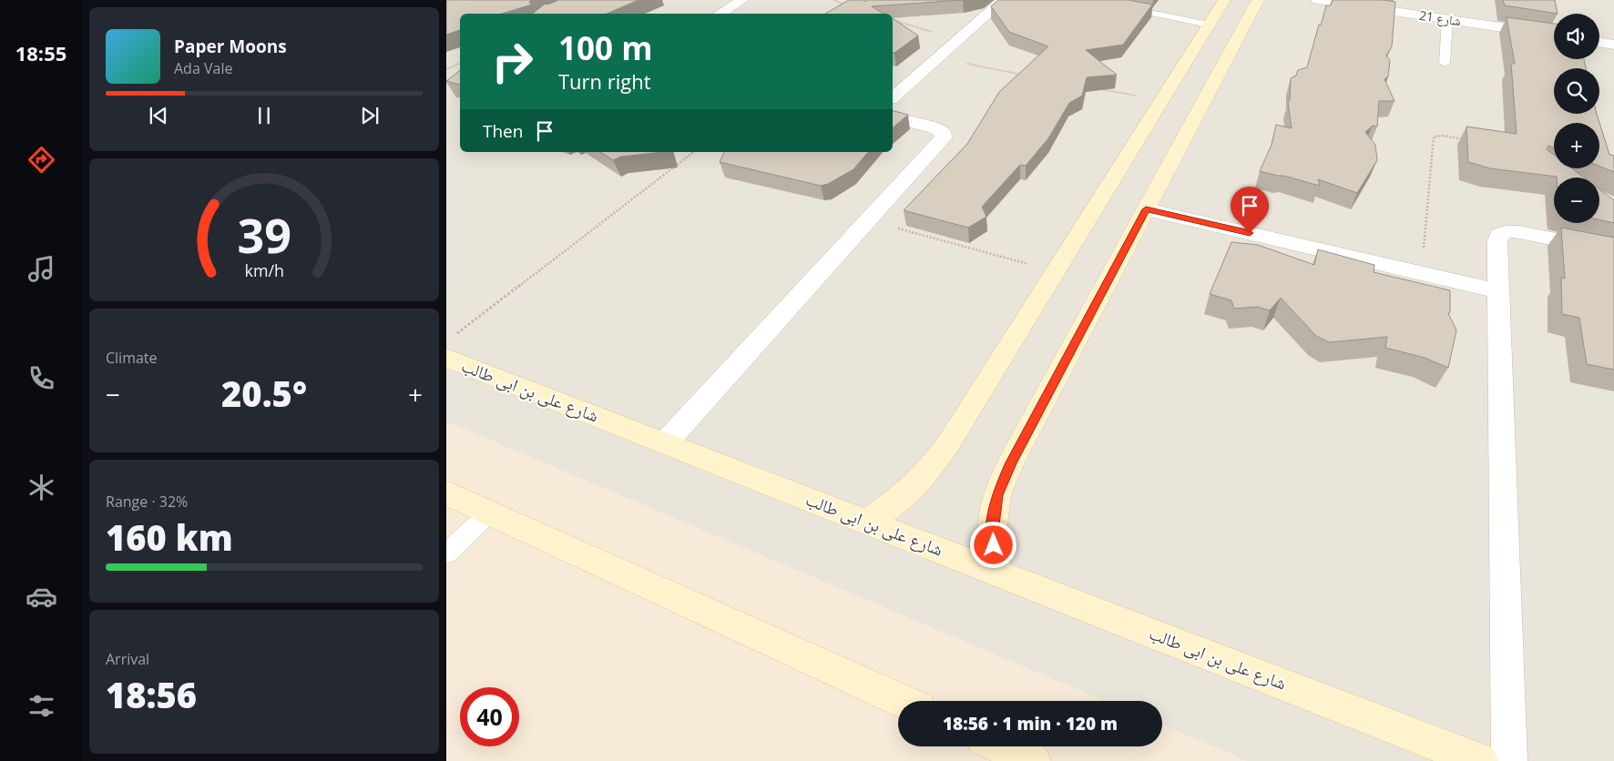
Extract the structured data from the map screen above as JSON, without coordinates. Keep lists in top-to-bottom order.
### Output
{
  "streets": {
    "street": ["شارع 21", "شارع على بن ابى طالب"]
  },
  "page": {
    "tabs": "18:55",
    "map_buttons": ["+", "−"],
    "turn": ["100 m", "Turn right"],
    "song": ["Paper Moons", "Ada Vale"],
    "then": "Then",
    "tile": [
      "Climate",
      ["Range · 32%", "160 km"],
      ["Arrival", "18:56"]
    ],
    "heat": ["−", "20.5°", "+"],
    "limit": "40",
    "trip": "18:56 · 1 min · 120 m",
    "gauge": ["39", "km/h"]
  }
}
